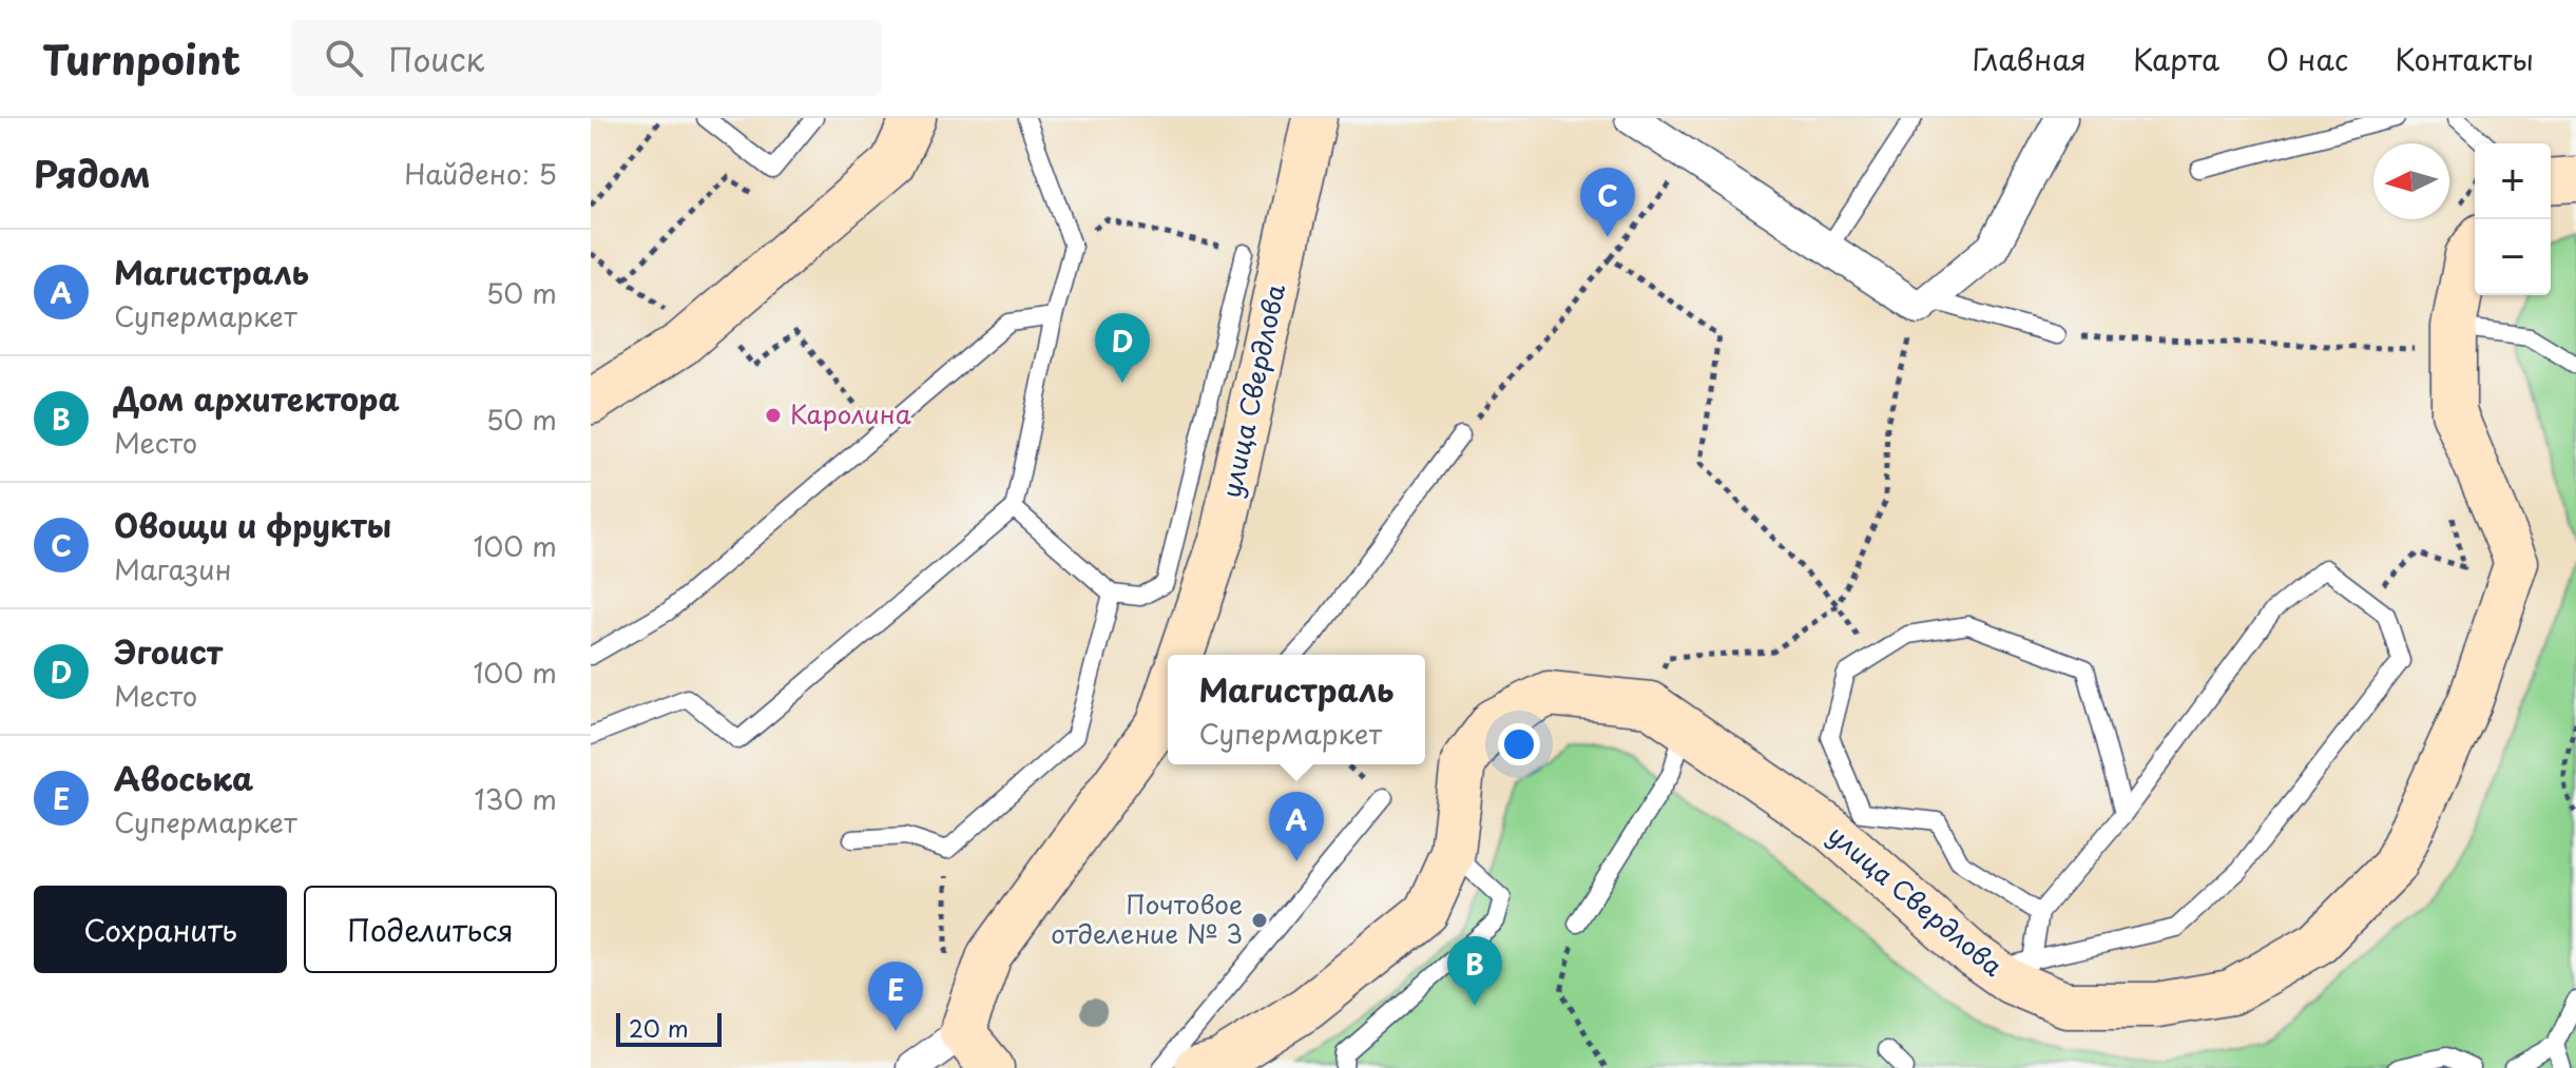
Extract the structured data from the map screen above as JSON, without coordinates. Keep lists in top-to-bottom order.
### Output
{
  "streets": {
    "main road": ["улица Свердлова"]
  },
  "places": ["Каролина", "Почтовое отделение № 3"],
  "scale_bar": "20 m",
  "north": "left",
  "page": {
    "header": "Turnpoint",
    "search": "Поиск",
    "nav": [
      "Главная",
      "Карта",
      "О нас",
      "Контакты"
    ],
    "heading": ["Рядом", "Найдено: 5"],
    "map_buttons": ["+", "−"],
    "pins": [
      "C",
      "D",
      "A",
      "B",
      "E"
    ],
    "list": [
      {
        "mark": "A",
        "name": "Магистраль",
        "note": "Супермаркет",
        "value": "50 m"
      },
      {
        "mark": "B",
        "name": "Дом архитектора",
        "note": "Место",
        "value": "50 m"
      },
      {
        "mark": "C",
        "name": "Овощи и фрукты",
        "note": "Магазин",
        "value": "100 m"
      },
      {
        "mark": "D",
        "name": "Эгоист",
        "note": "Место",
        "value": "100 m"
      },
      {
        "mark": "E",
        "name": "Авоська",
        "note": "Супермаркет",
        "value": "130 m"
      }
    ],
    "popup": ["Магистраль", "Супермаркет"],
    "buttons": ["Сохранить", "Поделиться"],
    "scale": "20 m"
  }
}
